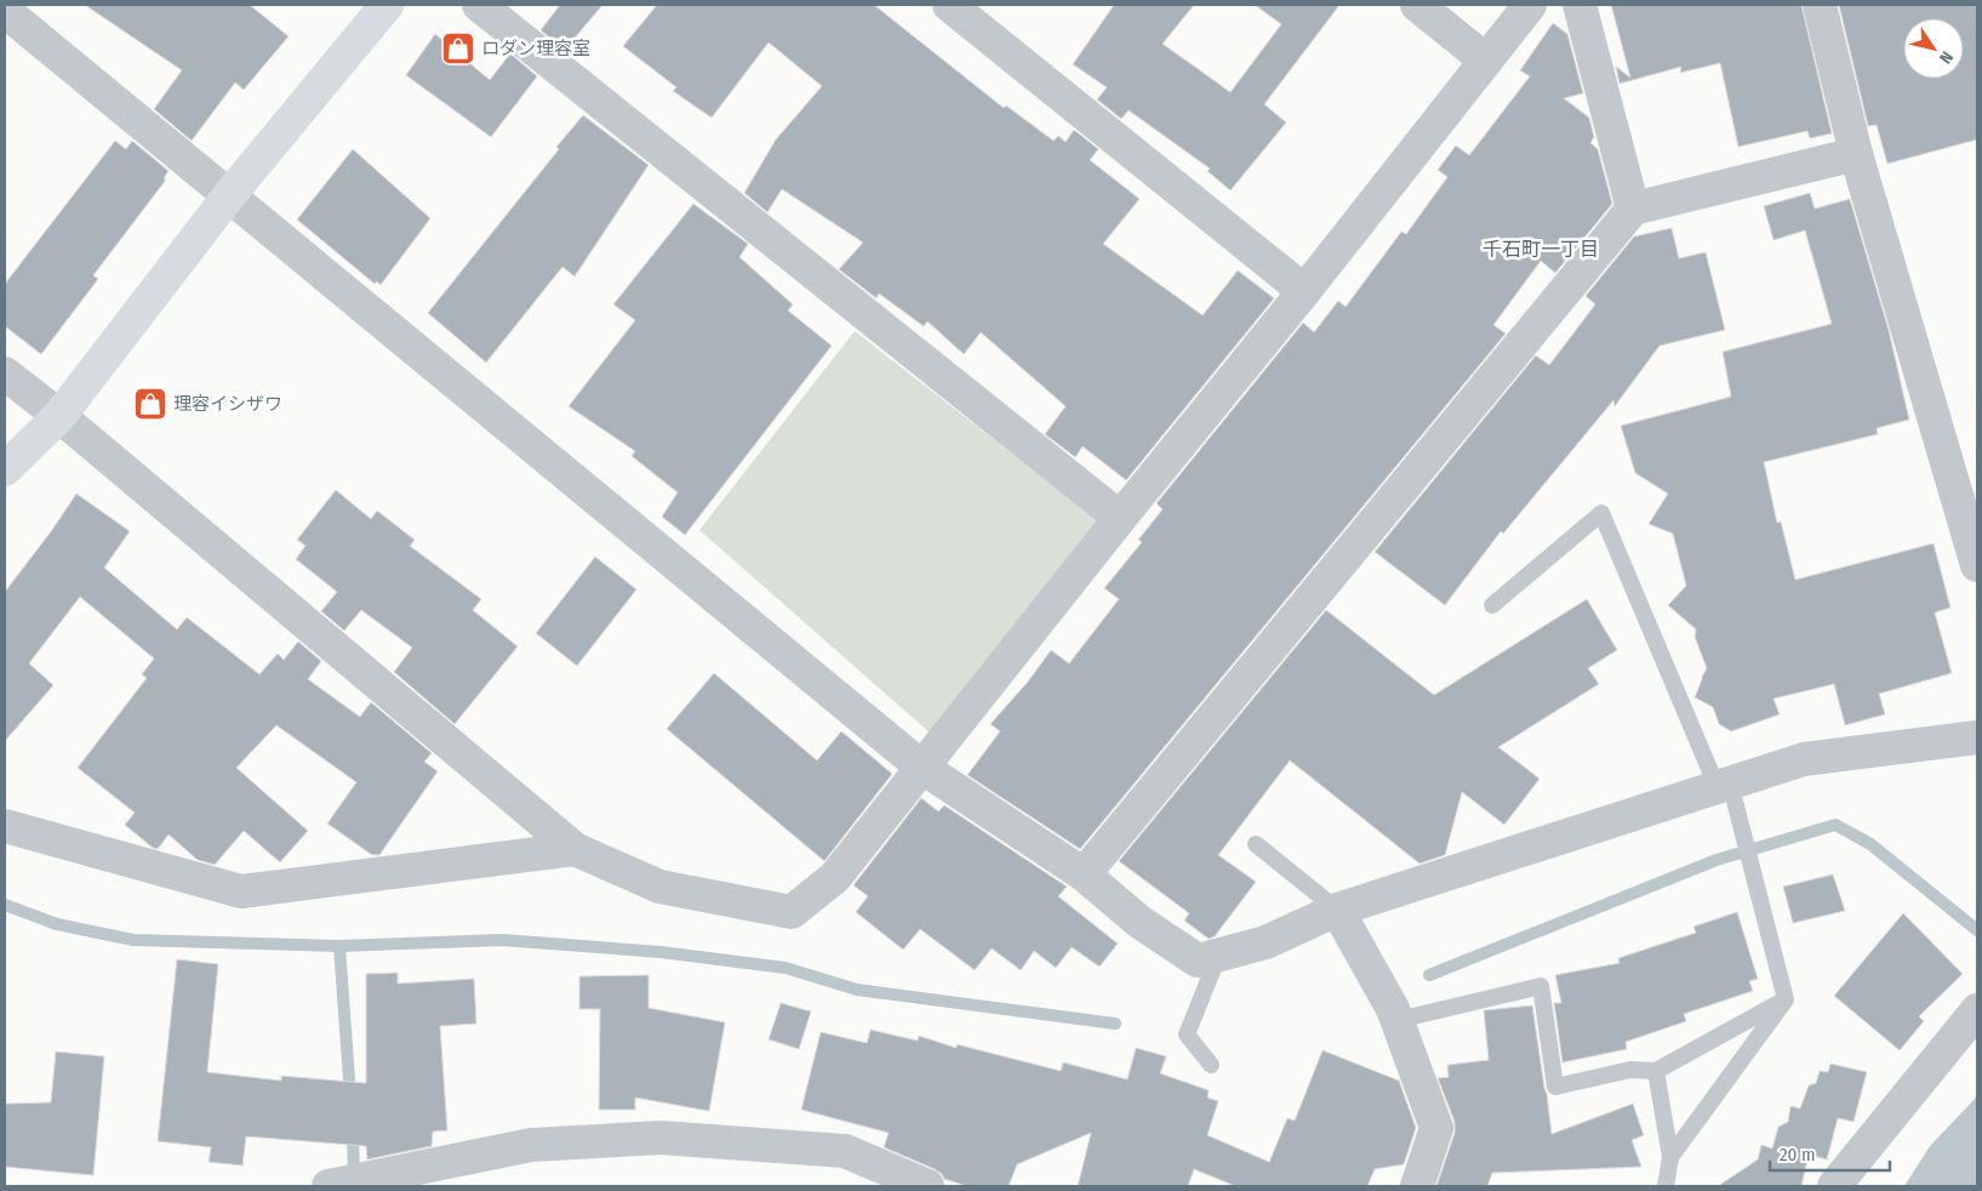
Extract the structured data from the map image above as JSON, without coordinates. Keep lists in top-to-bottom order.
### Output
{
  "districts": ["千石町一丁目"],
  "places": {
    "shop": ["ロダン理容室", "理容イシザワ"]
  },
  "scale_bar": "20 m",
  "north": "bottom right"
}
